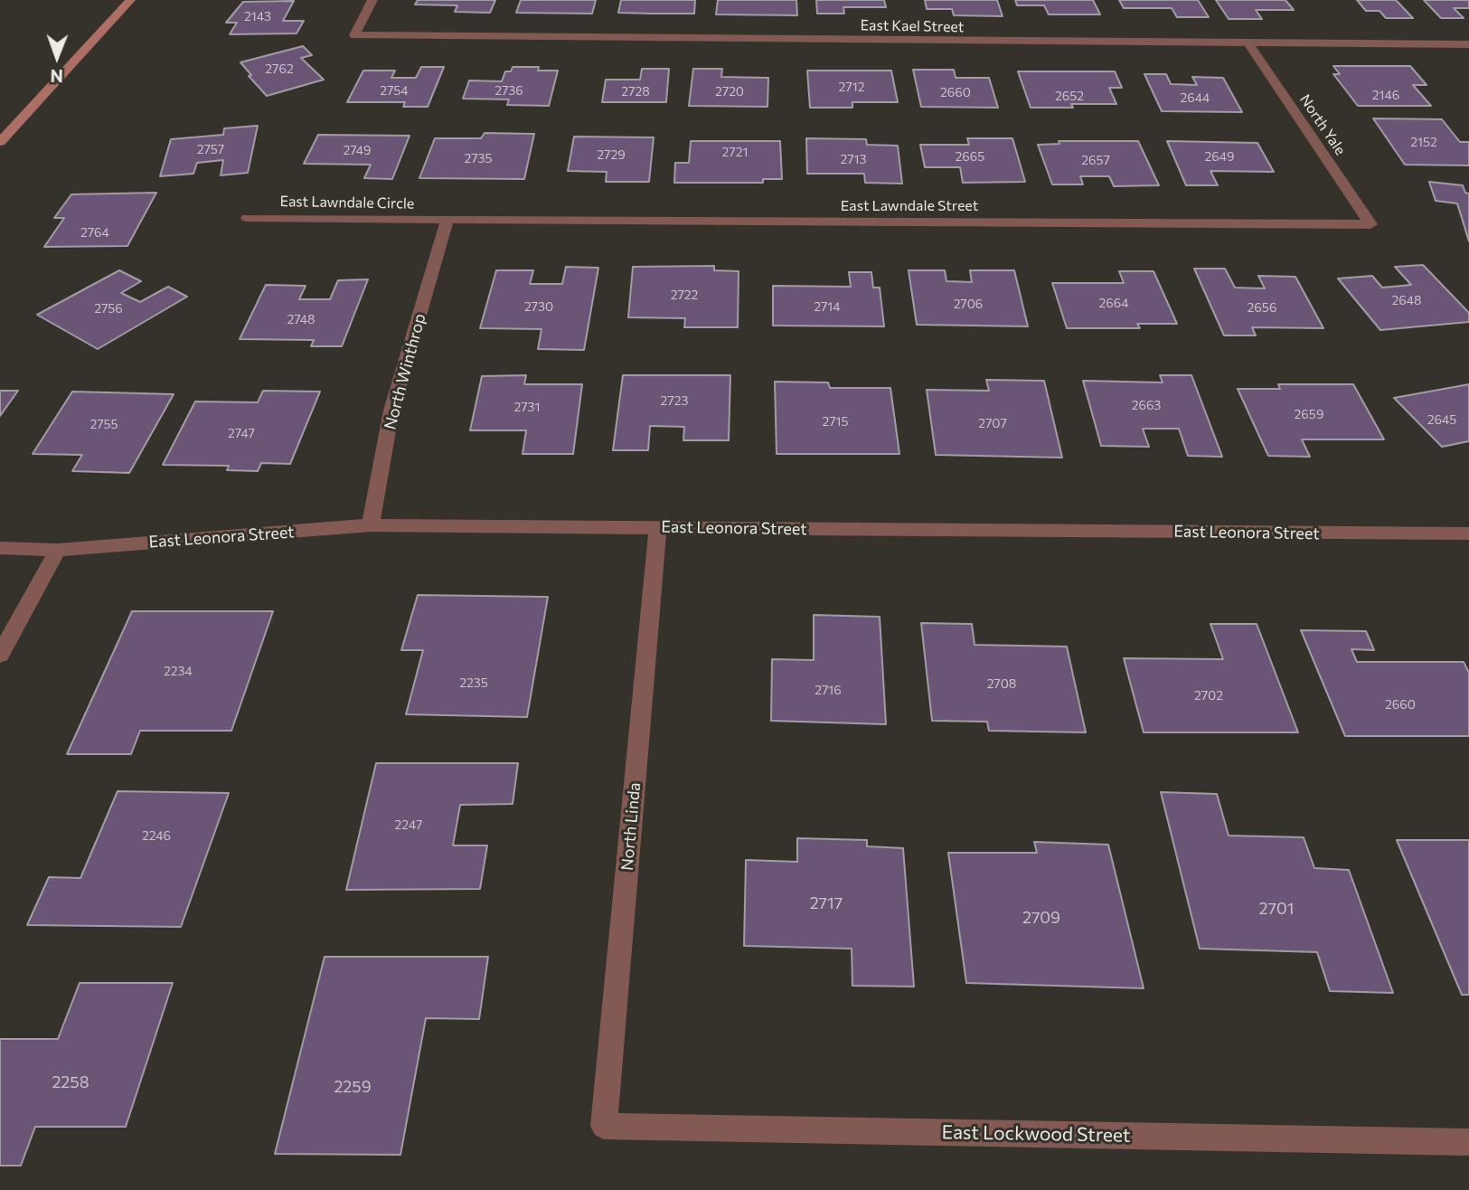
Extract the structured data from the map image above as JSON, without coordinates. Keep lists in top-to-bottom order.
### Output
{
  "streets": {
    "street": [
      "East Kael Street",
      "North Yale",
      "East Lawndale Circle",
      "East Lawndale Street",
      "North Winthrop",
      "East Leonora Street",
      "North Linda",
      "East Lockwood Street"
    ]
  },
  "crossings": [
    ["East Kael Street", "North Yale"],
    ["North Yale", "East Lawndale Street"],
    ["East Lawndale Circle", "East Lawndale Street"],
    ["East Lawndale Circle", "North Winthrop"],
    ["East Lawndale Street", "North Winthrop"],
    ["North Winthrop", "East Leonora Street"],
    ["East Leonora Street", "North Linda"],
    ["North Linda", "East Lockwood Street"]
  ],
  "house_numbers": [
    "2143",
    "2762",
    "2712",
    "2754",
    "2736",
    "2728",
    "2720",
    "2660",
    "2146",
    "2652",
    "2644",
    "2152",
    "2757",
    "2749",
    "2721",
    "2729",
    "2665",
    "2649",
    "2735",
    "2713",
    "2657",
    "2764",
    "2722",
    "2648",
    "2664",
    "2706",
    "2730",
    "2714",
    "2656",
    "2756",
    "2748",
    "2723",
    "2663",
    "2731",
    "2659",
    "2645",
    "2715",
    "2707",
    "2755",
    "2747",
    "2234",
    "2235",
    "2708",
    "2716",
    "2702",
    "2660",
    "2247",
    "2246",
    "2717",
    "2701",
    "2709",
    "2258",
    "2259"
  ],
  "north": "bottom"
}
